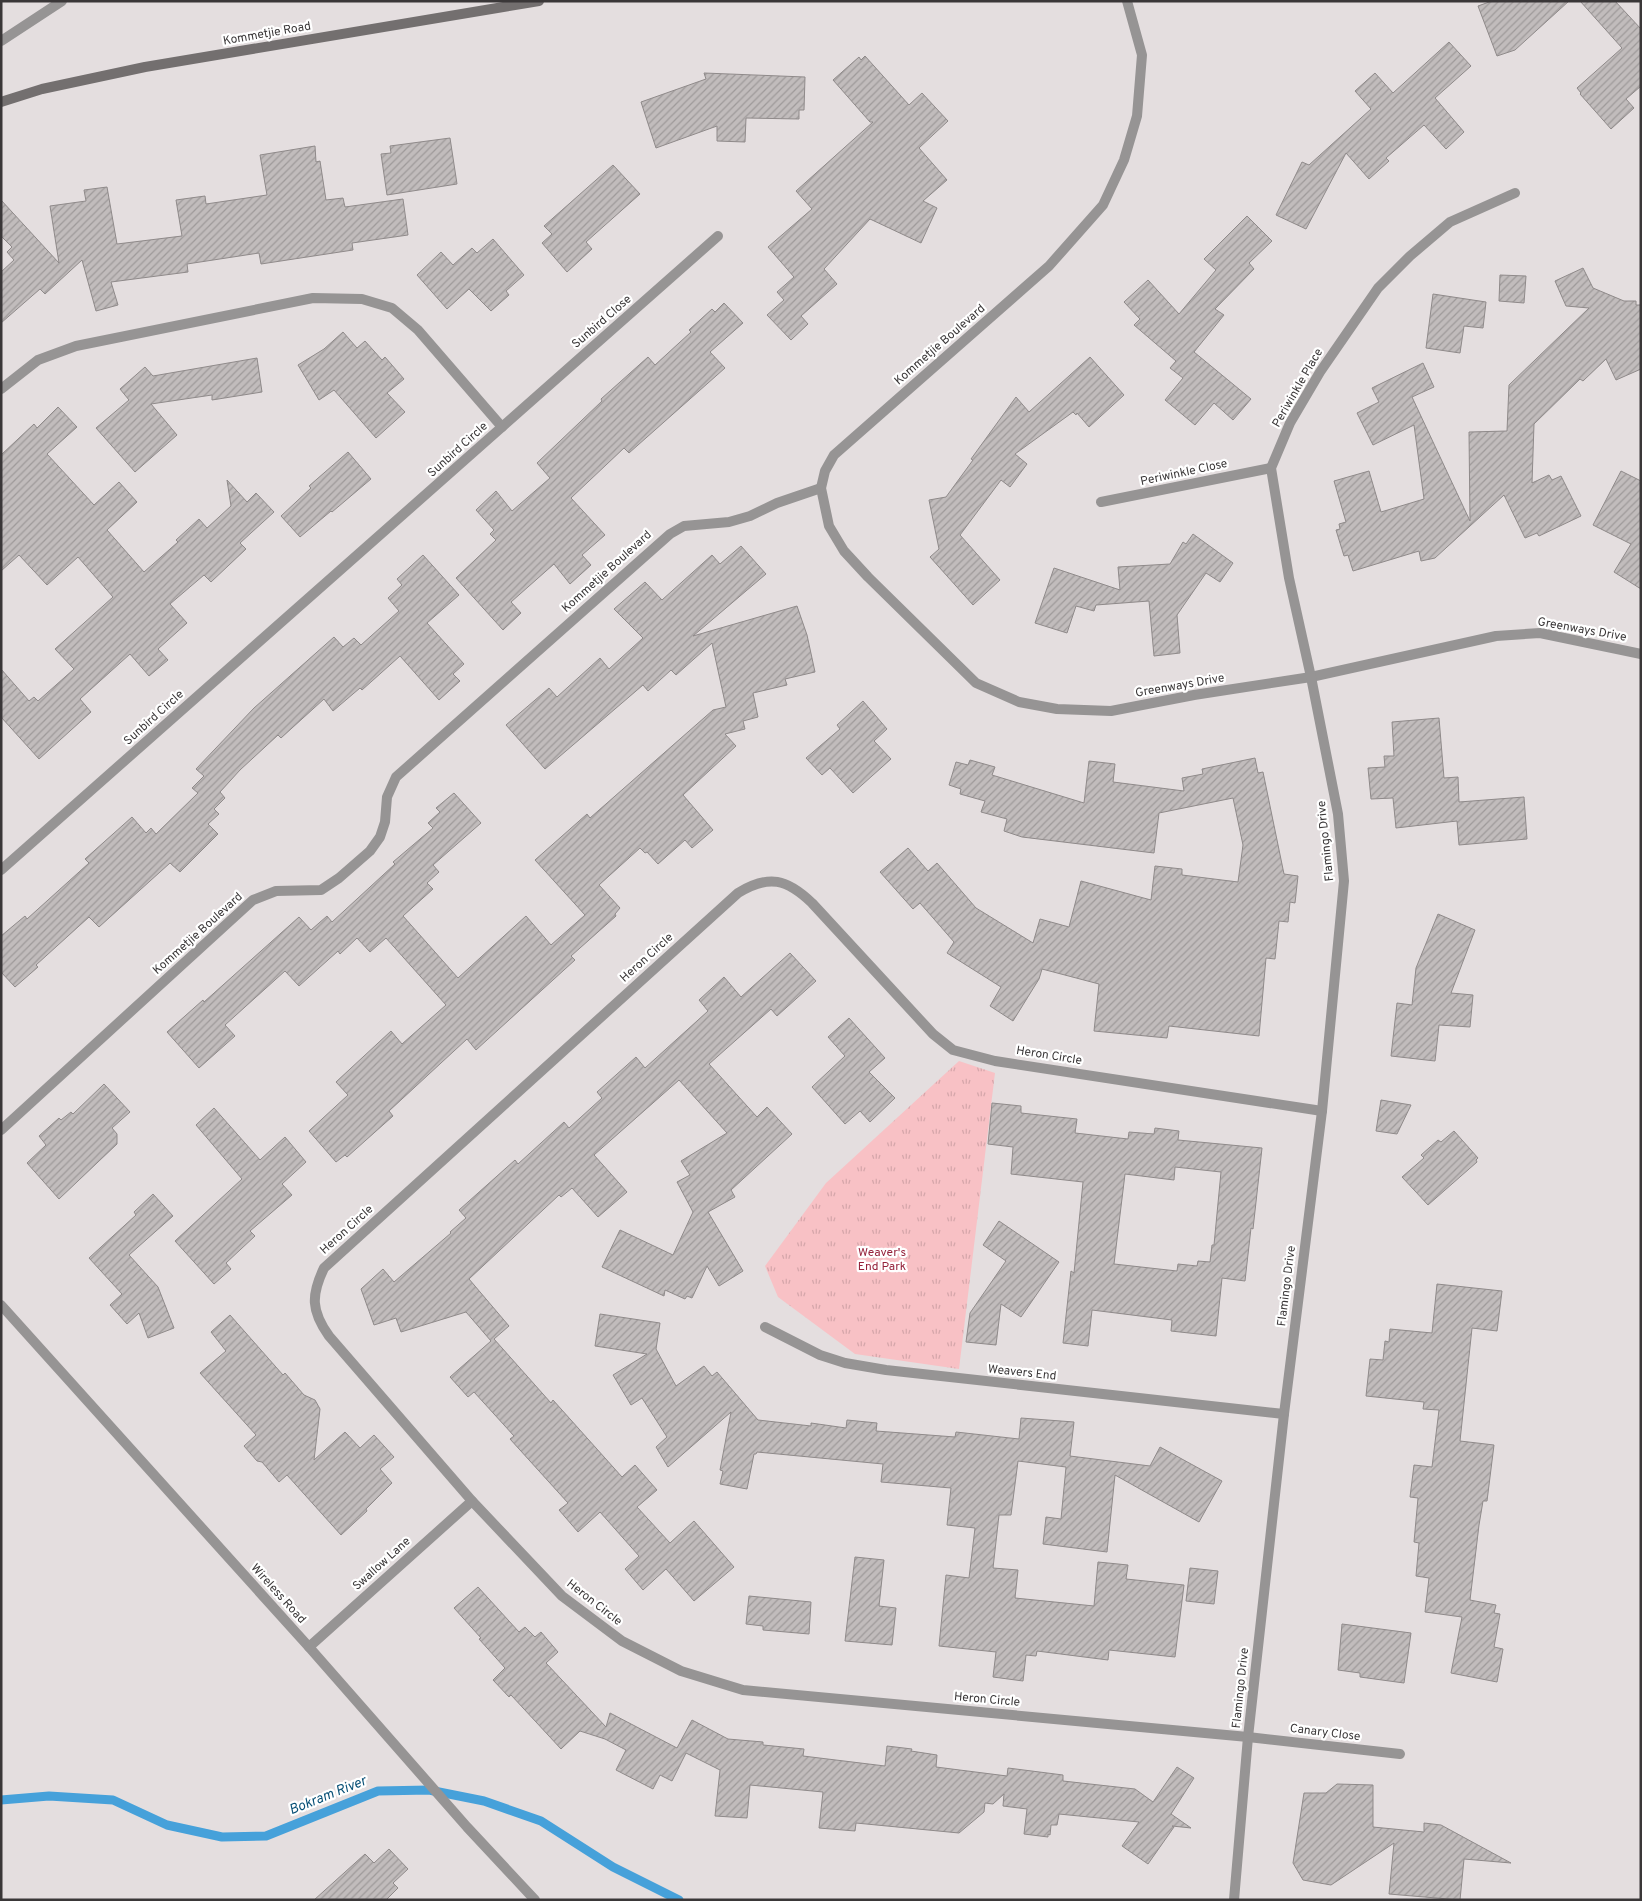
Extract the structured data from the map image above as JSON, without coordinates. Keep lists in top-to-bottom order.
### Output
{
  "streets": {
    "main road": ["Kommetjie Road"],
    "street": [
      "Sunbird Close",
      "Kommetjie Boulevard",
      "Periwinkle Place",
      "Sunbird Circle",
      "Periwinkle Close",
      "Greenways Drive",
      "Flamingo Drive",
      "Heron Circle",
      "Weavers End",
      "Swallow Lane",
      "Wireless Road",
      "Canary Close"
    ]
  },
  "crossings": [
    ["Sunbird Close", "Sunbird Circle"],
    ["Kommetjie Boulevard", "Greenways Drive"],
    ["Periwinkle Place", "Periwinkle Close"],
    ["Greenways Drive", "Flamingo Drive"],
    ["Flamingo Drive", "Heron Circle"],
    ["Flamingo Drive", "Weavers End"],
    ["Flamingo Drive", "Canary Close"],
    ["Heron Circle", "Swallow Lane"],
    ["Heron Circle", "Canary Close"],
    ["Swallow Lane", "Wireless Road"]
  ],
  "water": ["Bokram River"],
  "parks": ["Weaver's End Park"]
}
